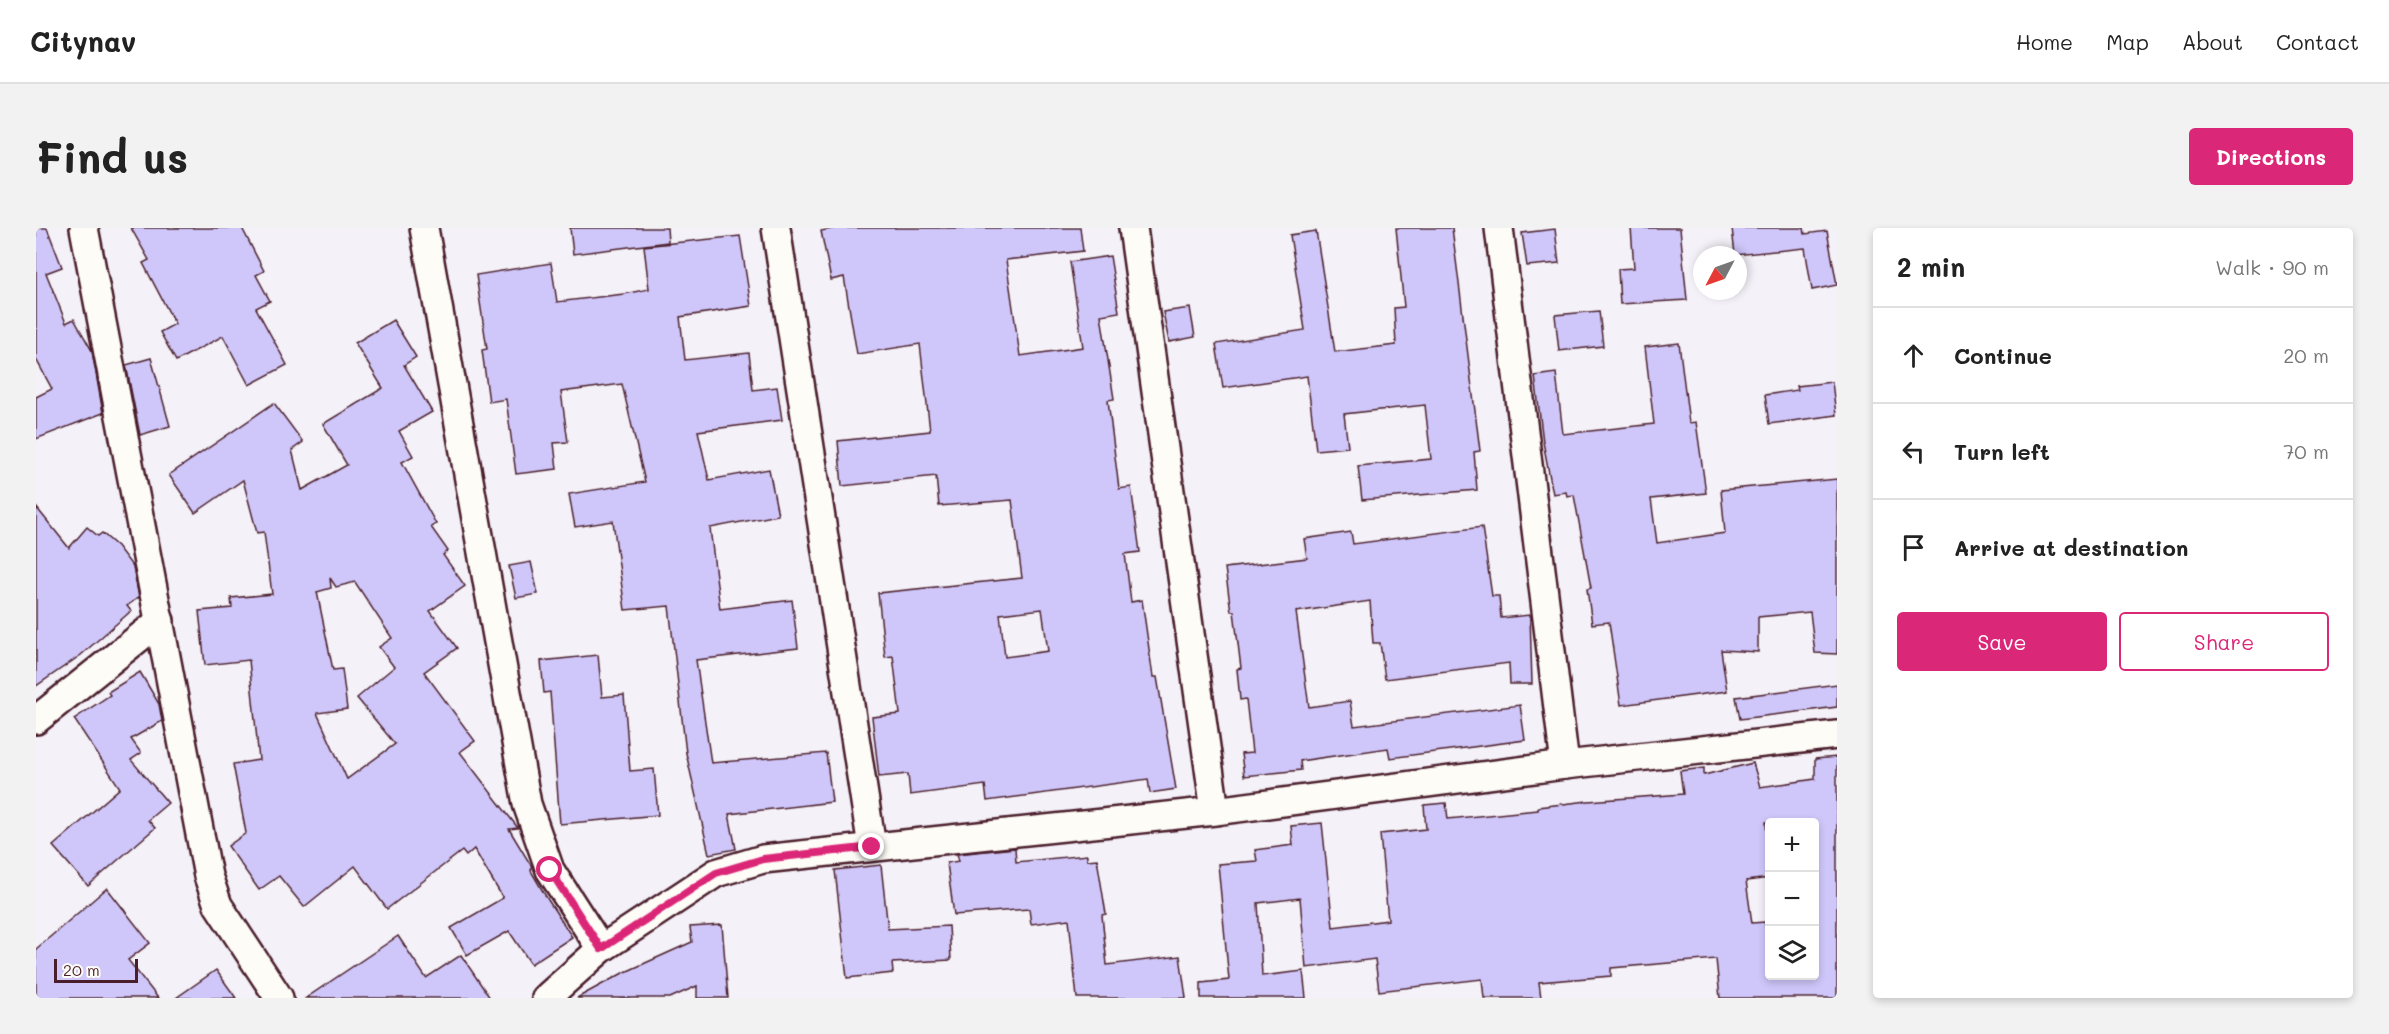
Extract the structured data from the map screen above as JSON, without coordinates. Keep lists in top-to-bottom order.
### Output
{
  "scale_bar": "20 m",
  "north": "bottom left",
  "page": {
    "header": "Citynav",
    "nav": [
      "Home",
      "Map",
      "About",
      "Contact"
    ],
    "buttons": [
      "Directions",
      ["Save", "Share"]
    ],
    "title": "Find us",
    "heading": ["2 min", "Walk · 90 m"],
    "list": [
      ["Continue", "20 m"],
      ["Turn left", "70 m"],
      "Arrive at destination"
    ],
    "map_buttons": ["+", "−"],
    "scale": "20 m"
  }
}
